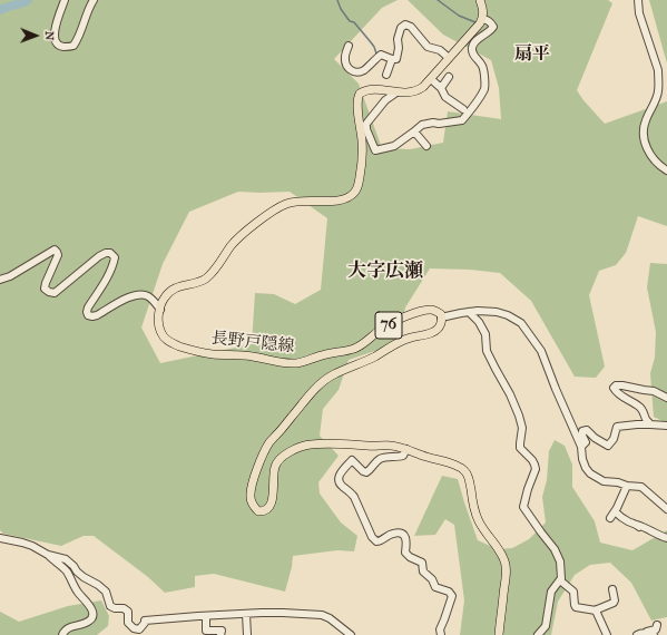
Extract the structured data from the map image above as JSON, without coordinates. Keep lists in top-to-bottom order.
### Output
{
  "streets": {
    "main road": ["76", "長野戸隠線"]
  },
  "crossings": [
    ["76", "長野戸隠線"]
  ],
  "districts": ["扇平", "大字広瀬"],
  "north": "right"
}
